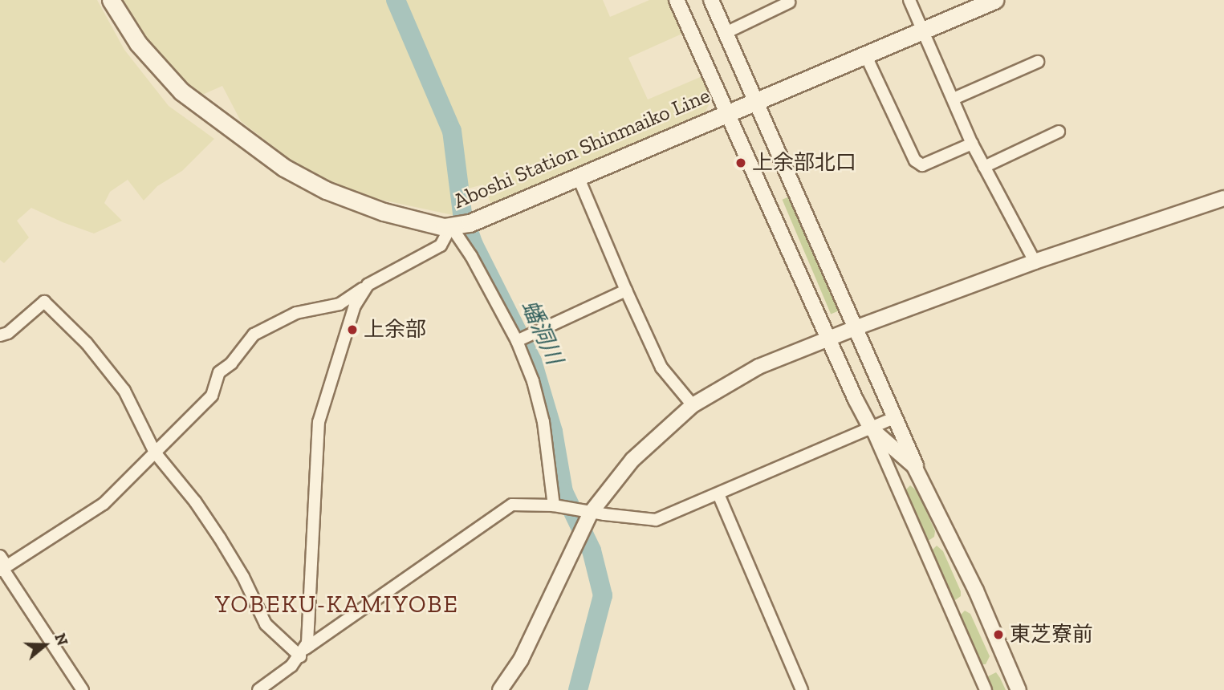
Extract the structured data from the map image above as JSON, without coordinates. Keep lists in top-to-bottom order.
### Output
{
  "streets": {
    "main road": ["Aboshi Station Shinmaiko Line"]
  },
  "districts": ["YOBEKU-KAMIYOBE"],
  "water": ["蟠洞川"],
  "places": ["上余部北口", "上余部", "東芝寮前"],
  "north": "right"
}
